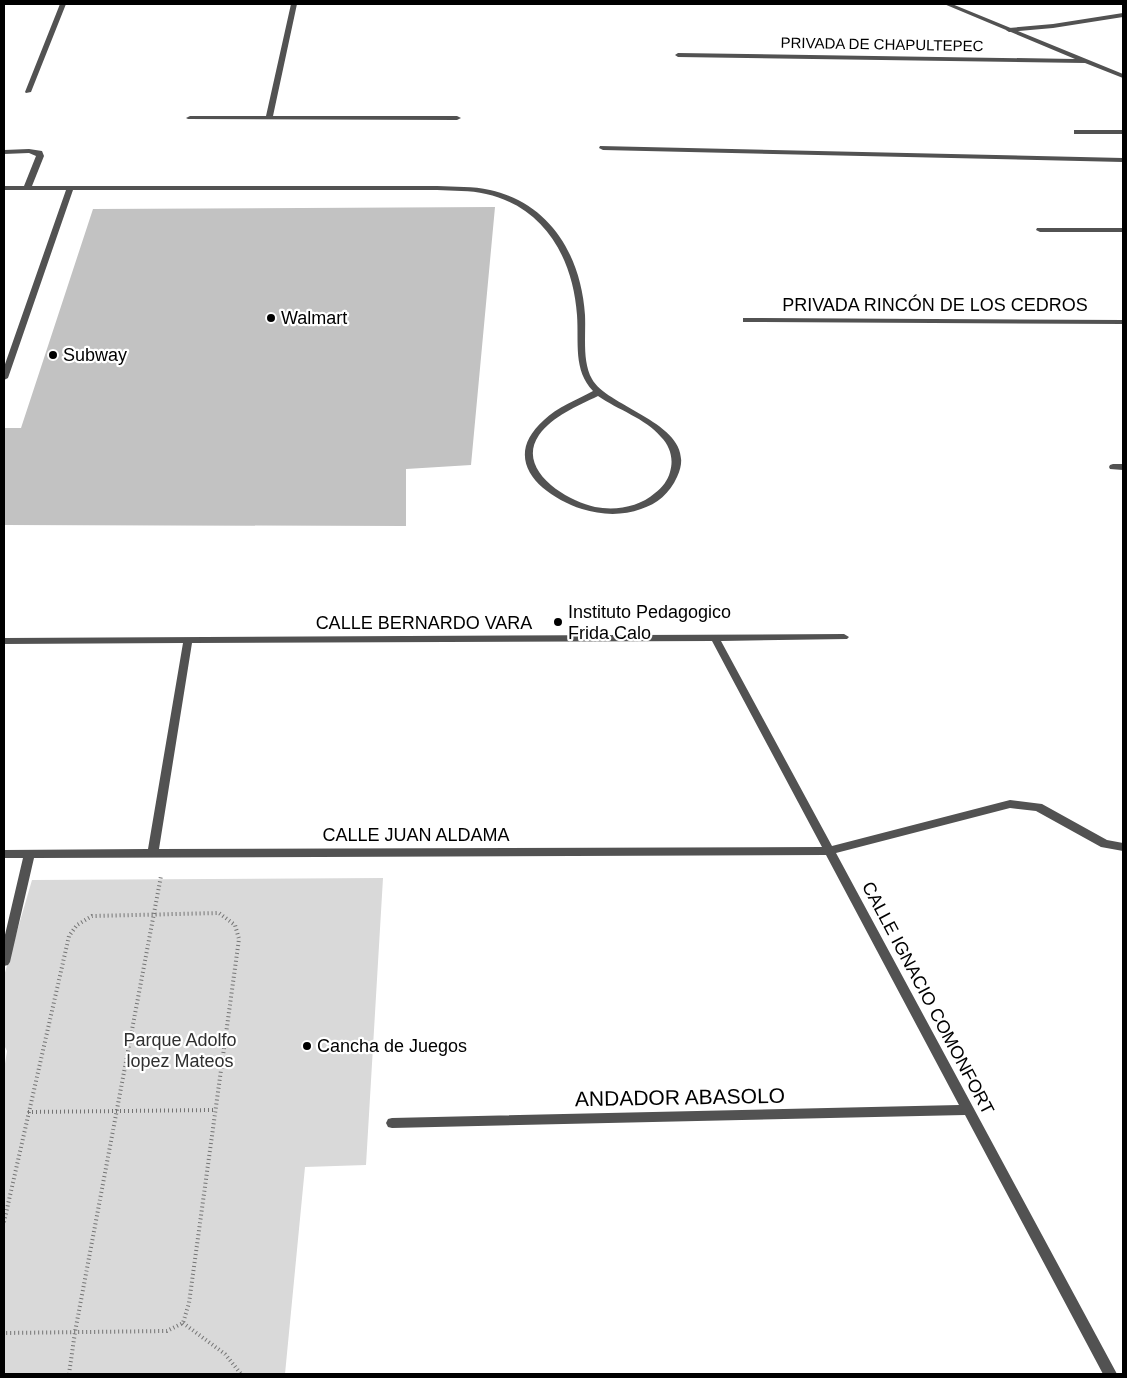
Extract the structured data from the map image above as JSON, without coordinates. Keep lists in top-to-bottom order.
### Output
{
  "streets": {
    "street": [
      "PRIVADA DE CHAPULTEPEC",
      "PRIVADA RINCÓN DE LOS CEDROS",
      "CALLE BERNARDO VARA",
      "CALLE JUAN ALDAMA",
      "CALLE IGNACIO COMONFORT",
      "ANDADOR ABASOLO"
    ]
  },
  "crossings": [
    ["CALLE BERNARDO VARA", "CALLE IGNACIO COMONFORT"],
    ["CALLE JUAN ALDAMA", "CALLE IGNACIO COMONFORT"],
    ["CALLE IGNACIO COMONFORT", "ANDADOR ABASOLO"]
  ],
  "parks": ["Parque Adolfo lopez Mateos"],
  "places": [
    "Walmart",
    "Subway",
    "Instituto Pedagogico Frida Calo",
    "Cancha de Juegos"
  ]
}
